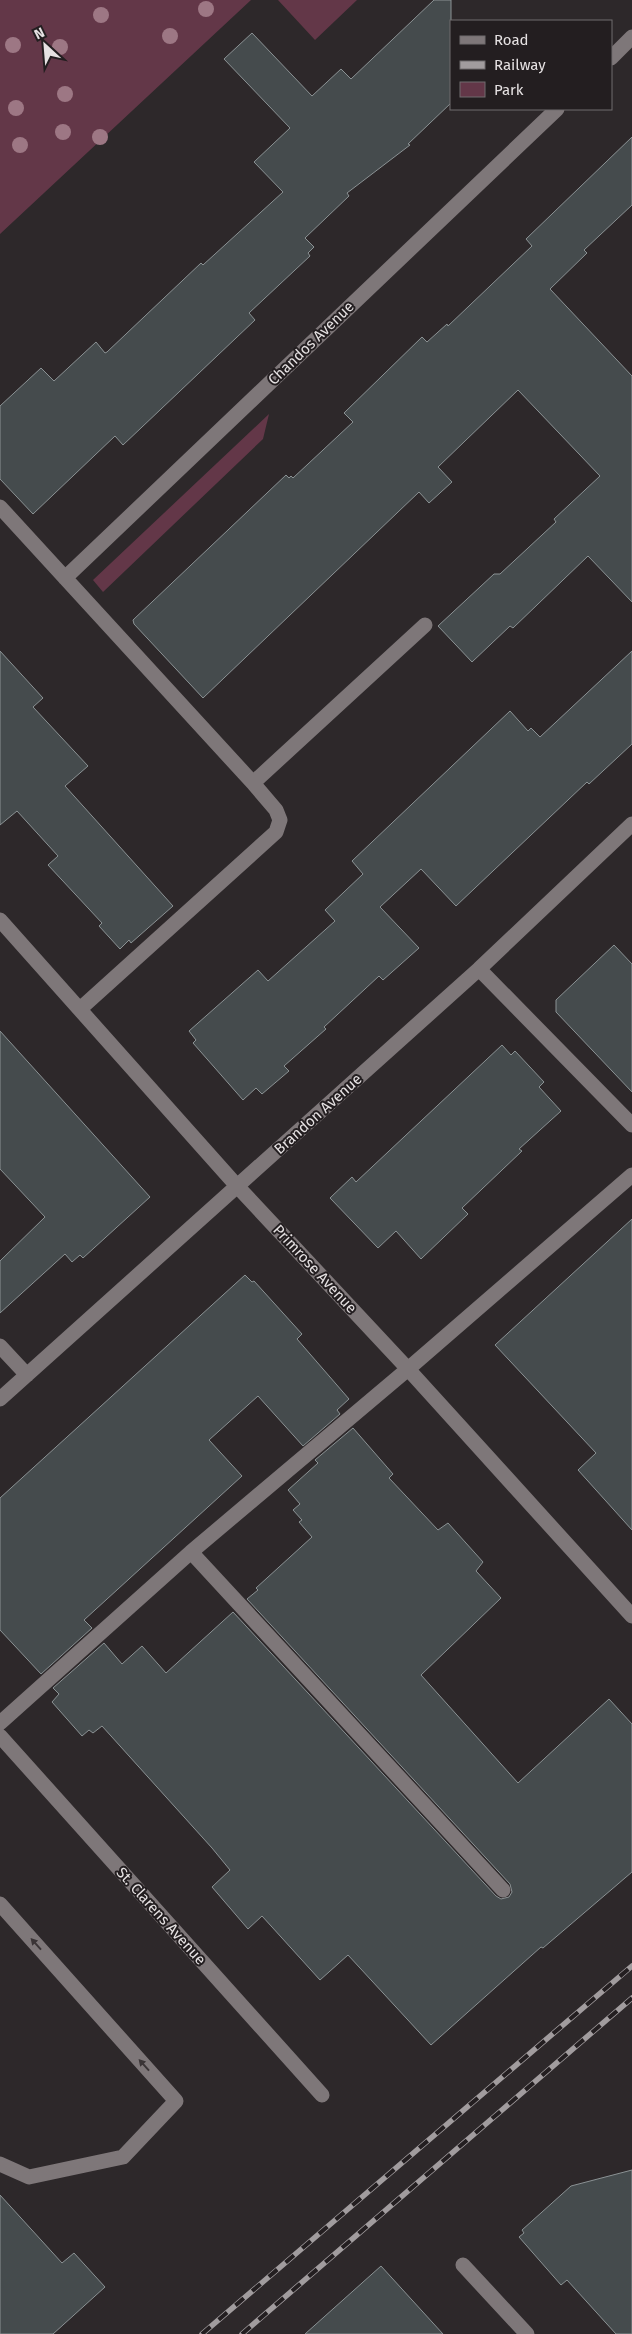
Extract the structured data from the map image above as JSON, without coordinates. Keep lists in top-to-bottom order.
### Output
{
  "streets": {
    "street": [
      "Chandos Avenue",
      "Brandon Avenue",
      "Primrose Avenue",
      "St. Clarens Avenue"
    ]
  },
  "crossings": [
    ["Brandon Avenue", "Primrose Avenue"]
  ],
  "legend": ["Road", "Railway", "Park"],
  "north": "top left"
}
